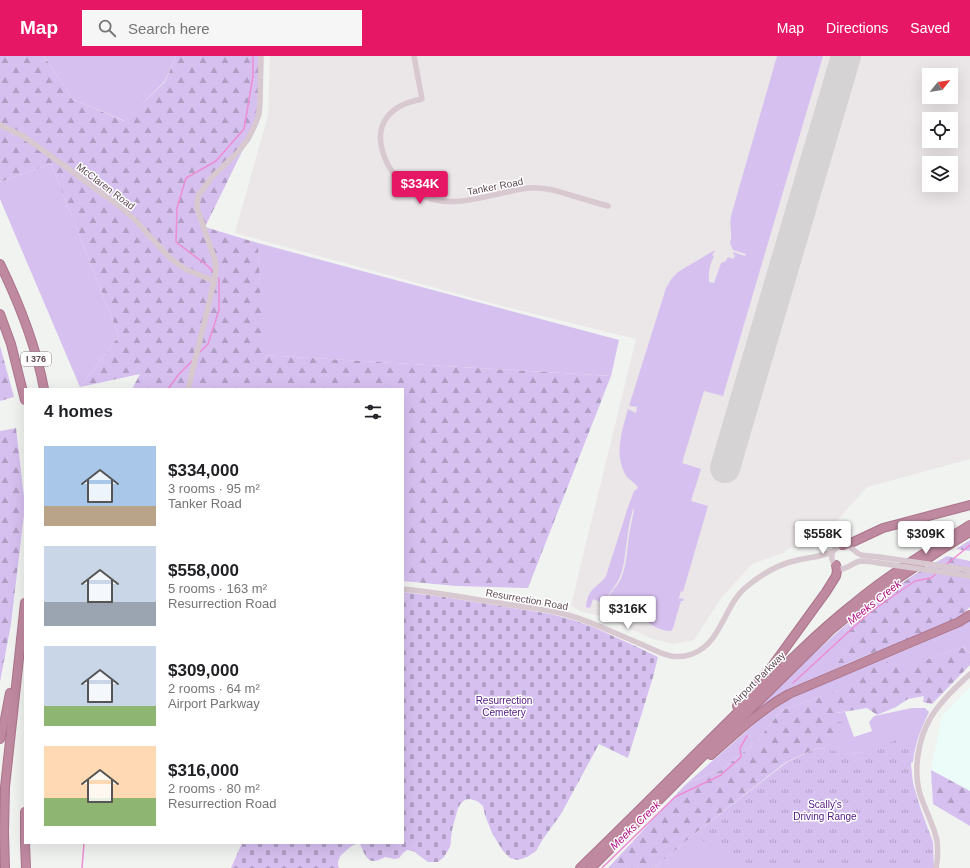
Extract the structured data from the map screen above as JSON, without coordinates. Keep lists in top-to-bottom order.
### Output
{
  "streets": {
    "highway": ["I 376", "Airport Parkway"],
    "street": ["McClaren Road", "Tanker Road", "Resurrection Road"]
  },
  "water": ["Meeks Creek"],
  "parks": ["Resurrection Cemetery", "Scally's Driving Range"],
  "north": "top right",
  "page": {
    "header": "Map",
    "search": "Search here",
    "nav": ["Map", "Directions", "Saved"],
    "price": [
      "$334K",
      "$558K",
      "$309K",
      "$316K"
    ],
    "heading": "4 homes",
    "list": [
      {
        "name": "$334,000",
        "note": "3 rooms · 95 m² · Tanker Road"
      },
      {
        "name": "$558,000",
        "note": "5 rooms · 163 m² · Resurrection Road"
      },
      {
        "name": "$309,000",
        "note": "2 rooms · 64 m² · Airport Parkway"
      },
      {
        "name": "$316,000",
        "note": "2 rooms · 80 m² · Resurrection Road"
      }
    ]
  }
}
